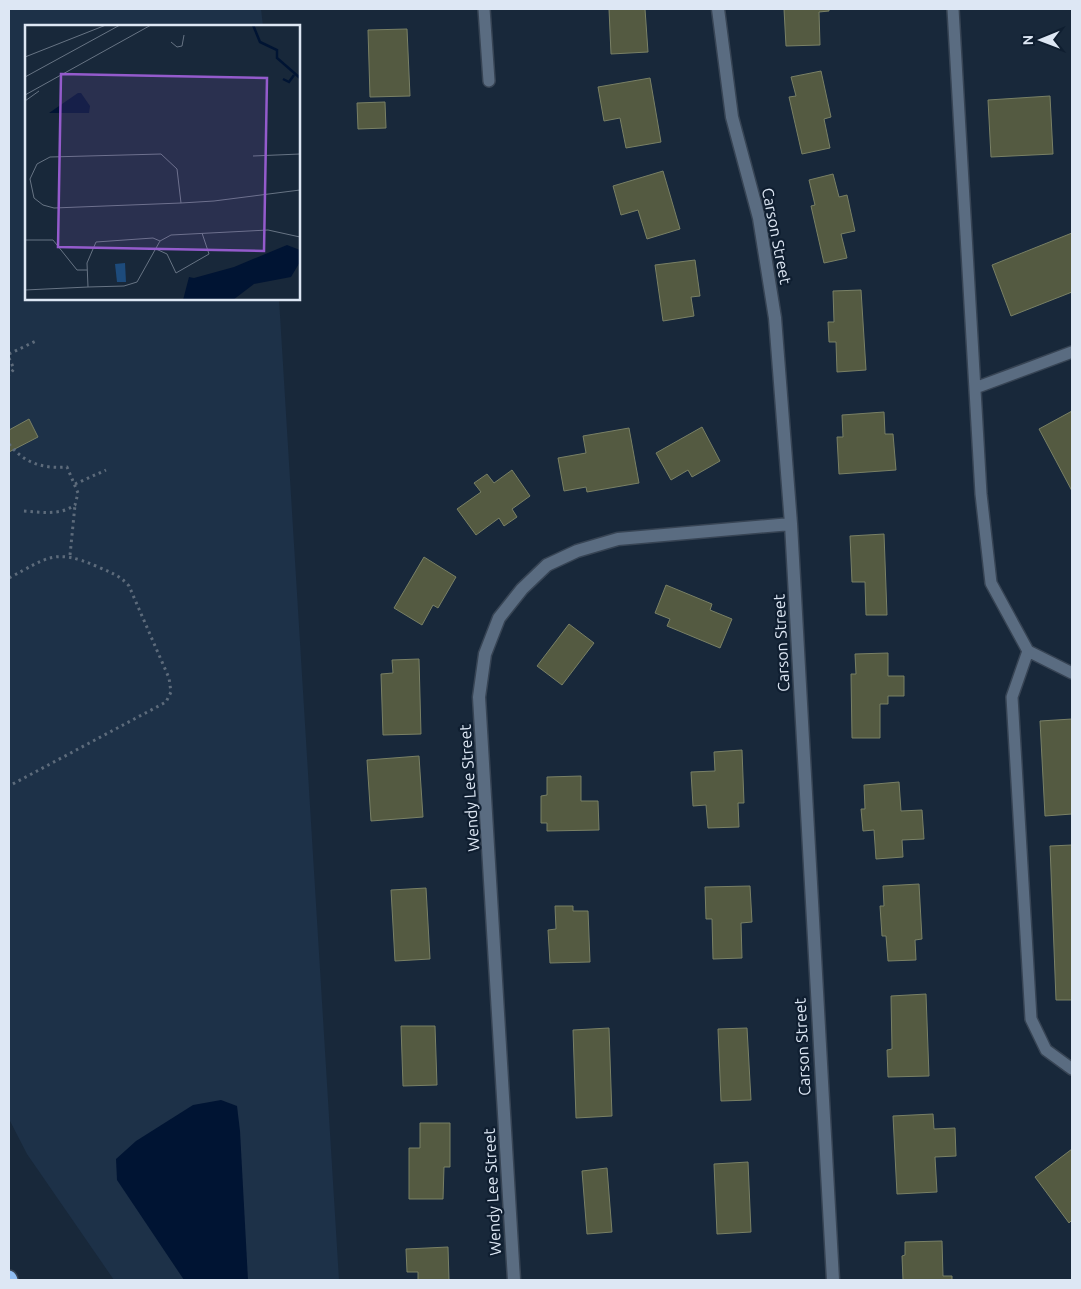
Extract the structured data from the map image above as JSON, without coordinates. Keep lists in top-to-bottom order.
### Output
{
  "streets": {
    "street": ["Carson Street", "Wendy Lee Street"]
  },
  "crossings": [
    ["Carson Street", "Wendy Lee Street"]
  ],
  "north": "left"
}
